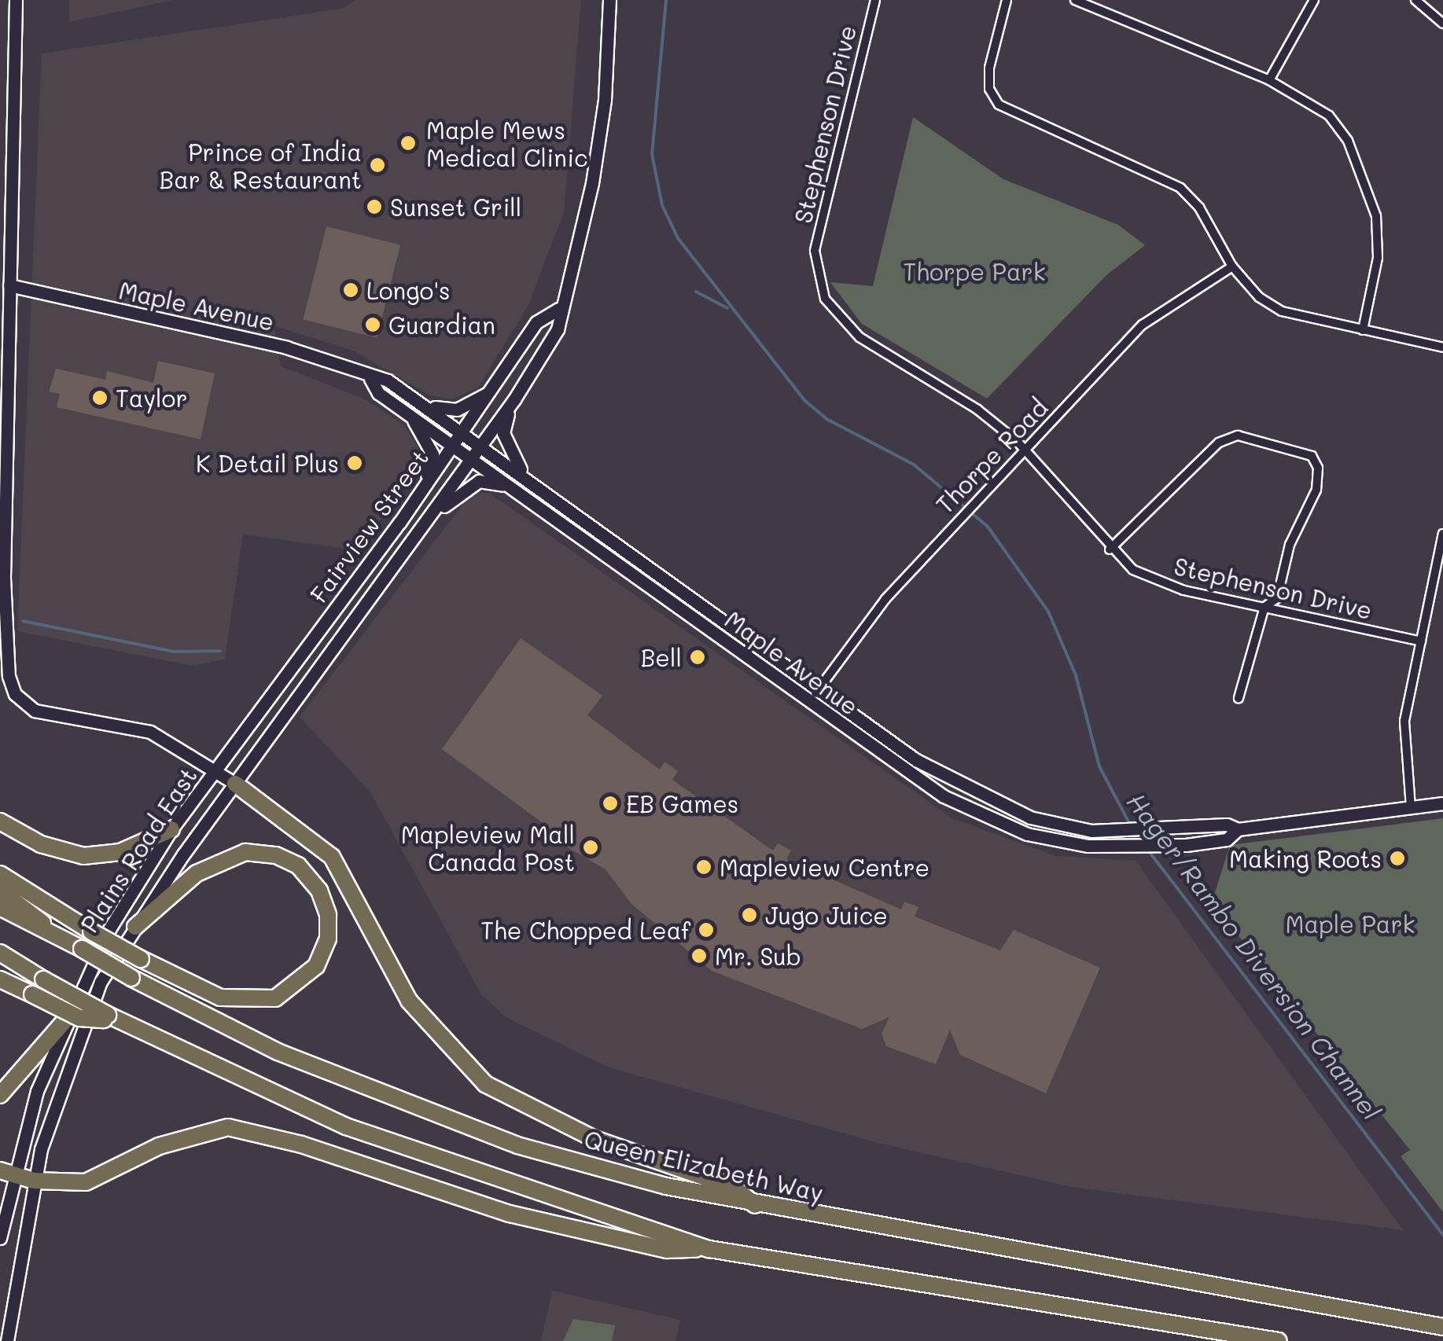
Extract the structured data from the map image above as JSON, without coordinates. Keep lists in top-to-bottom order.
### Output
{
  "streets": {
    "highway": ["Queen Elizabeth Way"],
    "main road": ["Maple Avenue", "Fairview Street", "Plains Road East"],
    "street": ["Stephenson Drive", "Thorpe Road"]
  },
  "crossings": [
    ["Stephenson Drive", "Thorpe Road"],
    ["Maple Avenue", "Thorpe Road"],
    ["Maple Avenue", "Fairview Street"],
    ["Maple Avenue", "Plains Road East"],
    ["Fairview Street", "Plains Road East"]
  ],
  "water": ["Hager/Rambo Diversion Channel"],
  "parks": ["Thorpe Park", "Maple Park"],
  "places": [
    "Maple Mews Medical Clinic",
    "Prince of India Bar & Restaurant",
    "Sunset Grill",
    "Longo's",
    "Guardian",
    "Taylor",
    "K Detail Plus",
    "Bell",
    "EB Games",
    "Mapleview Mall Canada Post",
    "Making Roots",
    "Mapleview Centre",
    "Jugo Juice",
    "The Chopped Leaf",
    "Mr. Sub"
  ]
}
